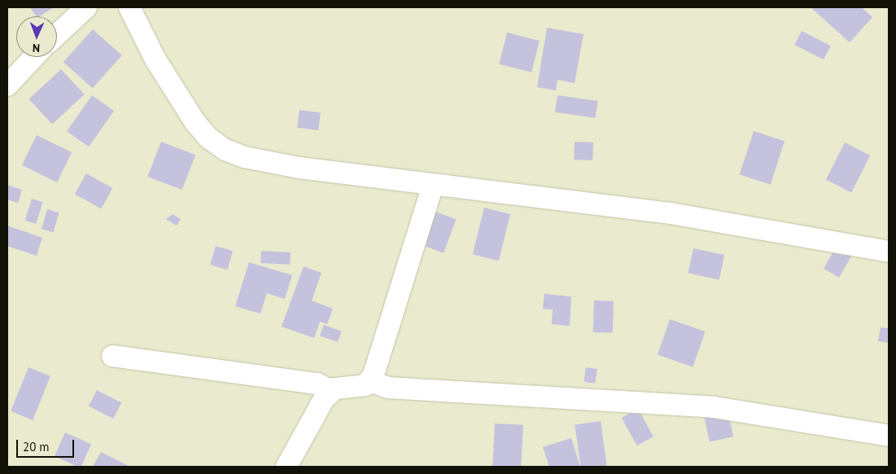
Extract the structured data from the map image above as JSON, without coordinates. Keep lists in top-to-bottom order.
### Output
{
  "scale_bar": "20 m",
  "north": "bottom"
}
